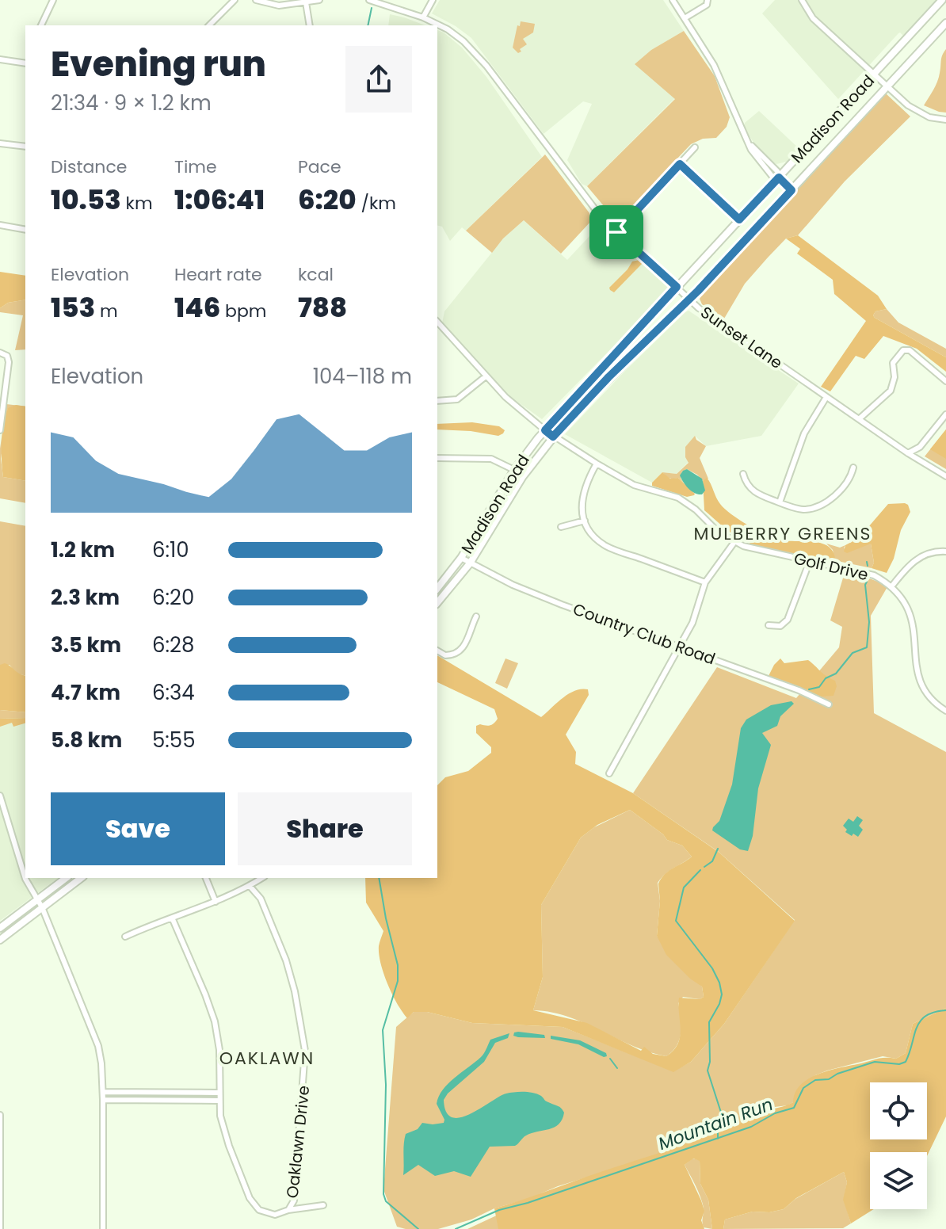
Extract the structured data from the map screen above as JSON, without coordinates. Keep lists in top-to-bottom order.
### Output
{
  "streets": {
    "main road": ["Madison Road"],
    "street": [
      "Sunset Lane",
      "Golf Drive",
      "Country Club Road",
      "Oaklawn Drive"
    ]
  },
  "crossings": [
    ["Madison Road", "Sunset Lane"],
    ["Madison Road", "Golf Drive"],
    ["Madison Road", "Country Club Road"]
  ],
  "districts": ["MULBERRY GREENS", "OAKLAWN"],
  "water": ["Mountain Run"],
  "page": {
    "heading": ["Evening run", "21:34 · 9 × 1.2 km"],
    "stats": [
      ["Distance", "10.53 km"],
      ["Time", "1:06:41"],
      ["Pace", "6:20 /km"],
      ["Elevation", "153 m"],
      ["Heart rate", "146 bpm"],
      ["kcal", "788"]
    ],
    "chart": ["Elevation", "104–118 m"],
    "list": [
      {
        "name": "1.2 km",
        "note": "6:10"
      },
      {
        "name": "2.3 km",
        "note": "6:20"
      },
      {
        "name": "3.5 km",
        "note": "6:28"
      },
      {
        "name": "4.7 km",
        "note": "6:34"
      },
      {
        "name": "5.8 km",
        "note": "5:55"
      }
    ],
    "buttons": ["Save", "Share"]
  }
}
